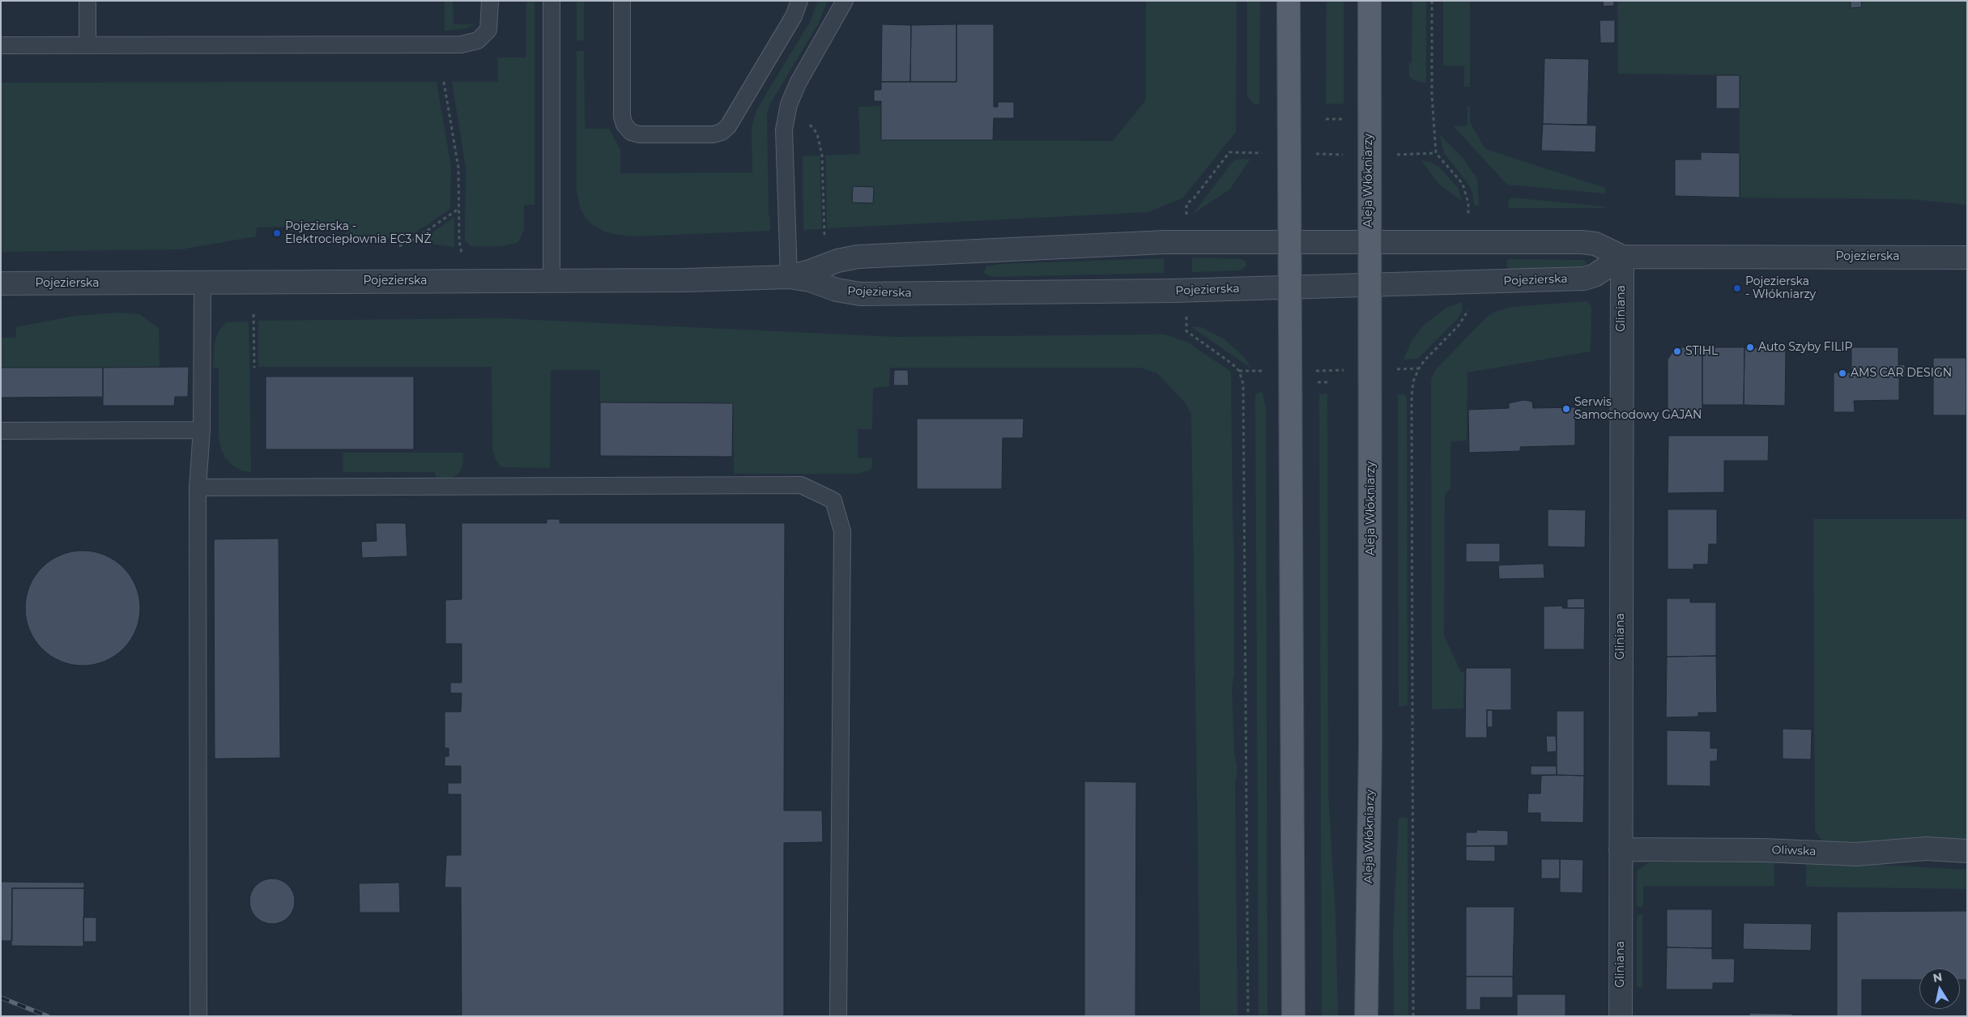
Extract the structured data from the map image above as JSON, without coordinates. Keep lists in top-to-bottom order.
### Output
{
  "streets": {
    "main road": ["Aleja Włókniarzy"],
    "street": ["Pojezierska", "Gliniana", "Oliwska"]
  },
  "crossings": [
    ["Aleja Włókniarzy", "Pojezierska"],
    ["Pojezierska", "Gliniana"],
    ["Gliniana", "Oliwska"]
  ],
  "places": [
    "Pojezierska - Elektrociepłownia EC3 NŻ",
    "Pojezierska - Włókniarzy",
    "Auto Szyby FILIP",
    "STIHL",
    "AMS CAR DESIGN",
    "Serwis Samochodowy GAJAN"
  ],
  "north": "top"
}
